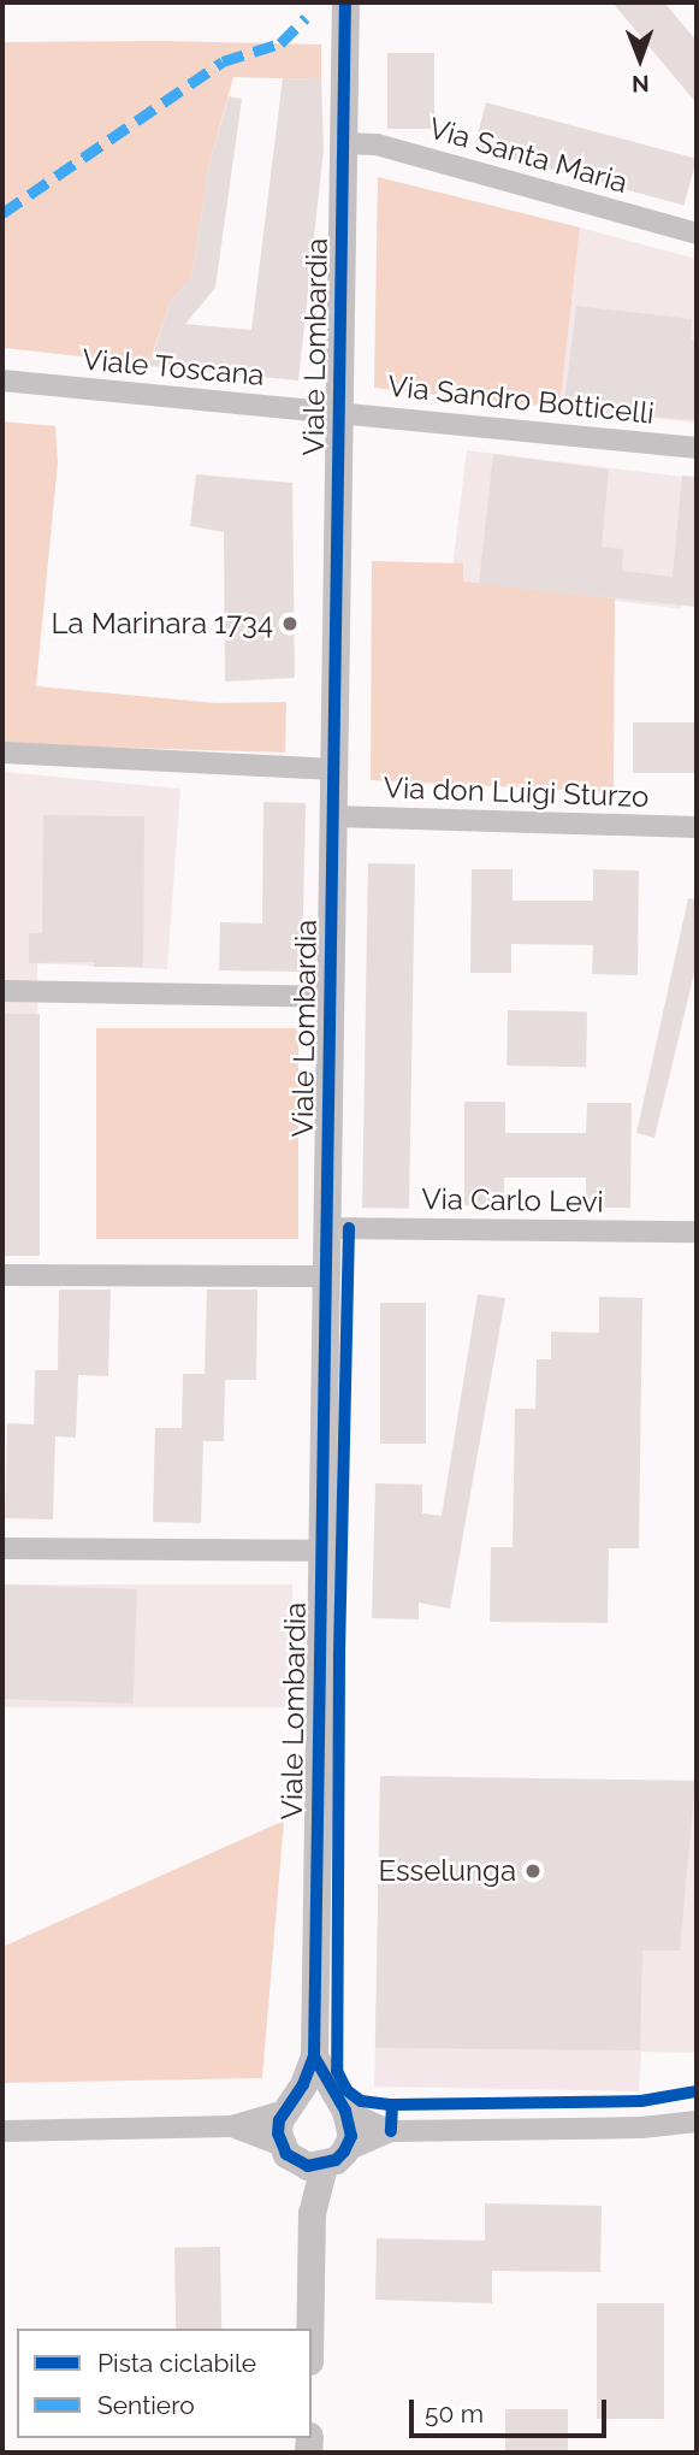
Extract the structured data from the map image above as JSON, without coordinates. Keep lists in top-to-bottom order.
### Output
{
  "streets": {
    "street": [
      "Via Santa Maria",
      "Viale Lombardia",
      "Viale Toscana",
      "Via Sandro Botticelli",
      "Via don Luigi Sturzo",
      "Via Carlo Levi"
    ]
  },
  "crossings": [
    ["Via Santa Maria", "Viale Lombardia"],
    ["Viale Lombardia", "Viale Toscana"],
    ["Viale Lombardia", "Via Sandro Botticelli"],
    ["Viale Lombardia", "Via don Luigi Sturzo"],
    ["Viale Lombardia", "Via Carlo Levi"],
    ["Viale Toscana", "Via Sandro Botticelli"]
  ],
  "places": ["La Marinara 1734", "Esselunga"],
  "legend": ["Pista ciclabile", "Sentiero"],
  "scale_bar": "50 m",
  "north": "bottom"
}
